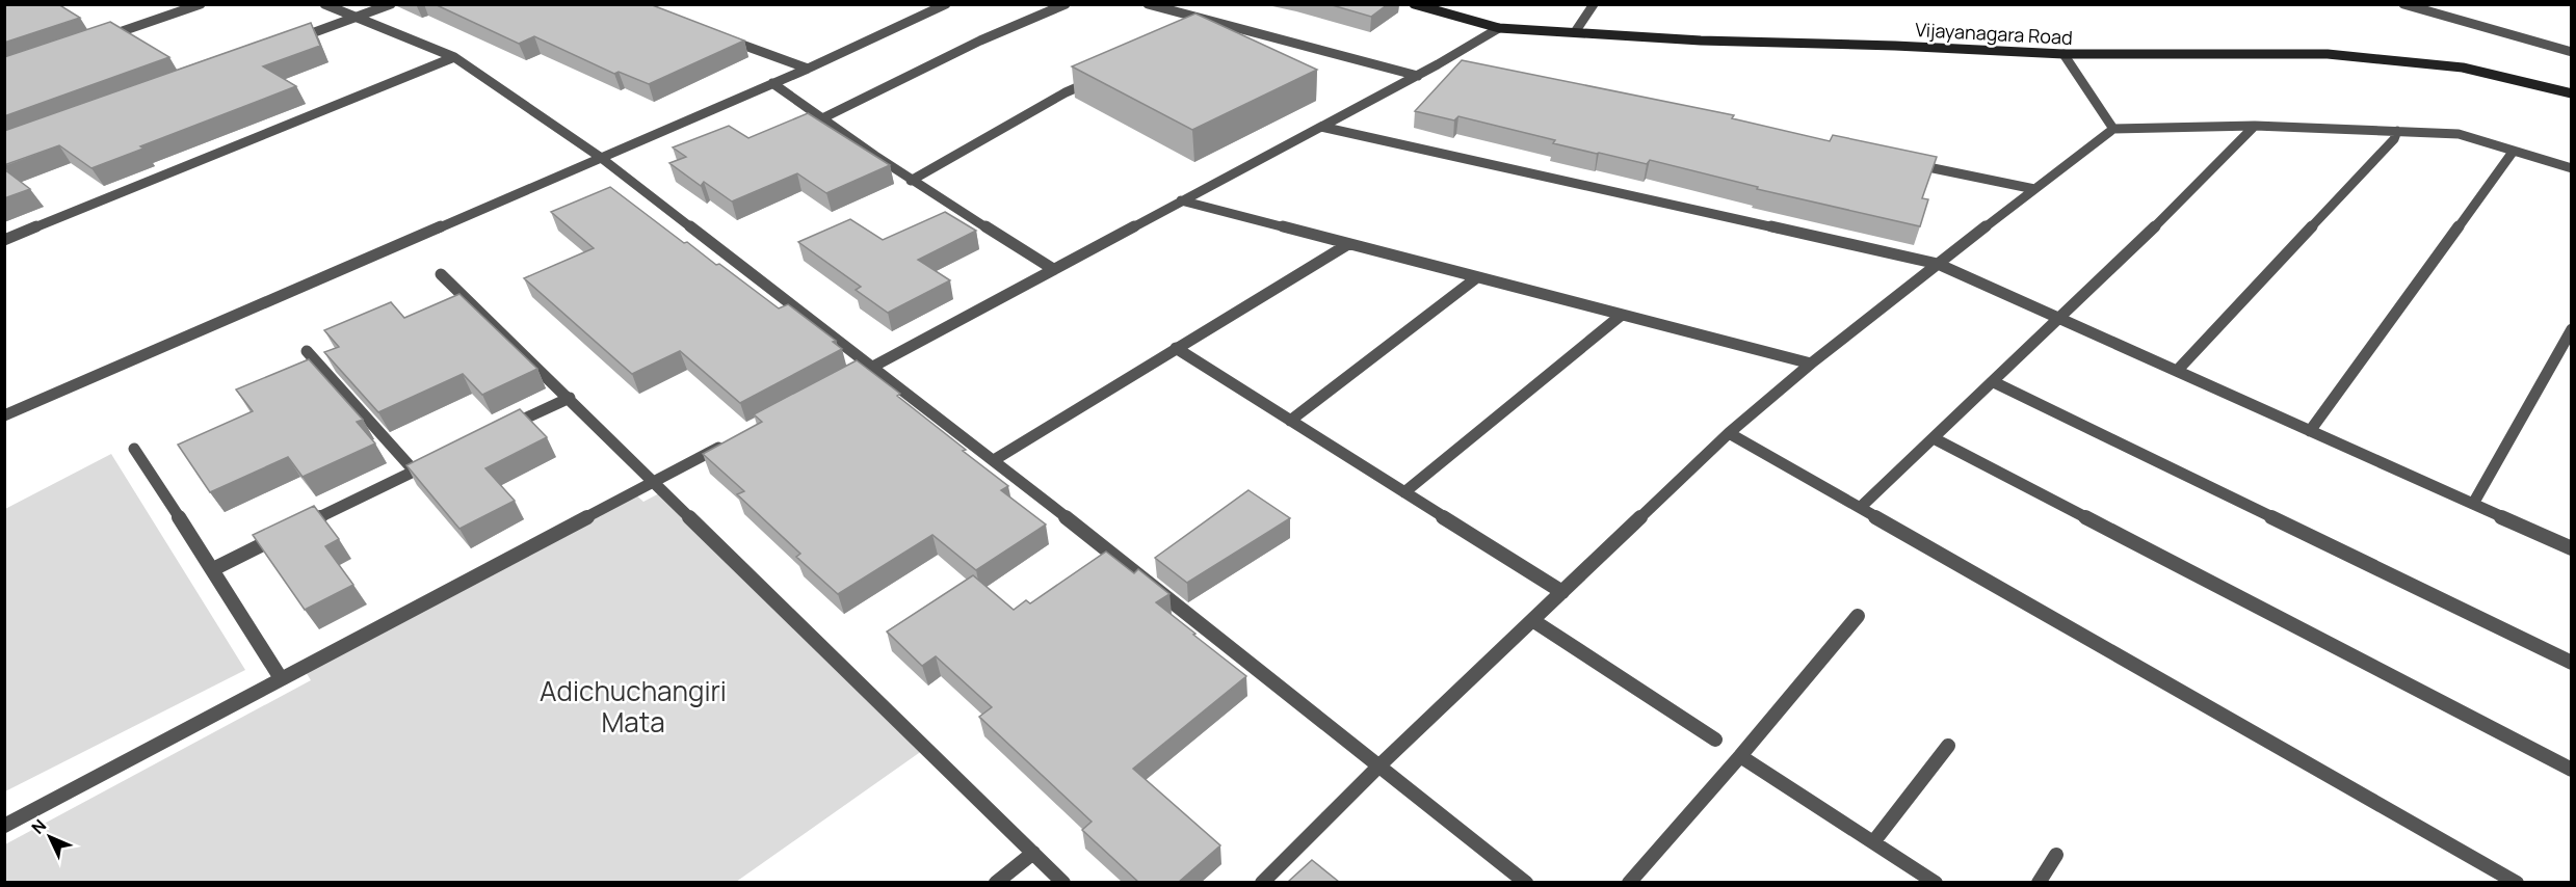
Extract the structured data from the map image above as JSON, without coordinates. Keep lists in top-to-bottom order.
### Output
{
  "streets": {
    "street": ["Vijayanagara Road"]
  },
  "parks": ["Adichuchangiri Mata"],
  "north": "top left"
}
